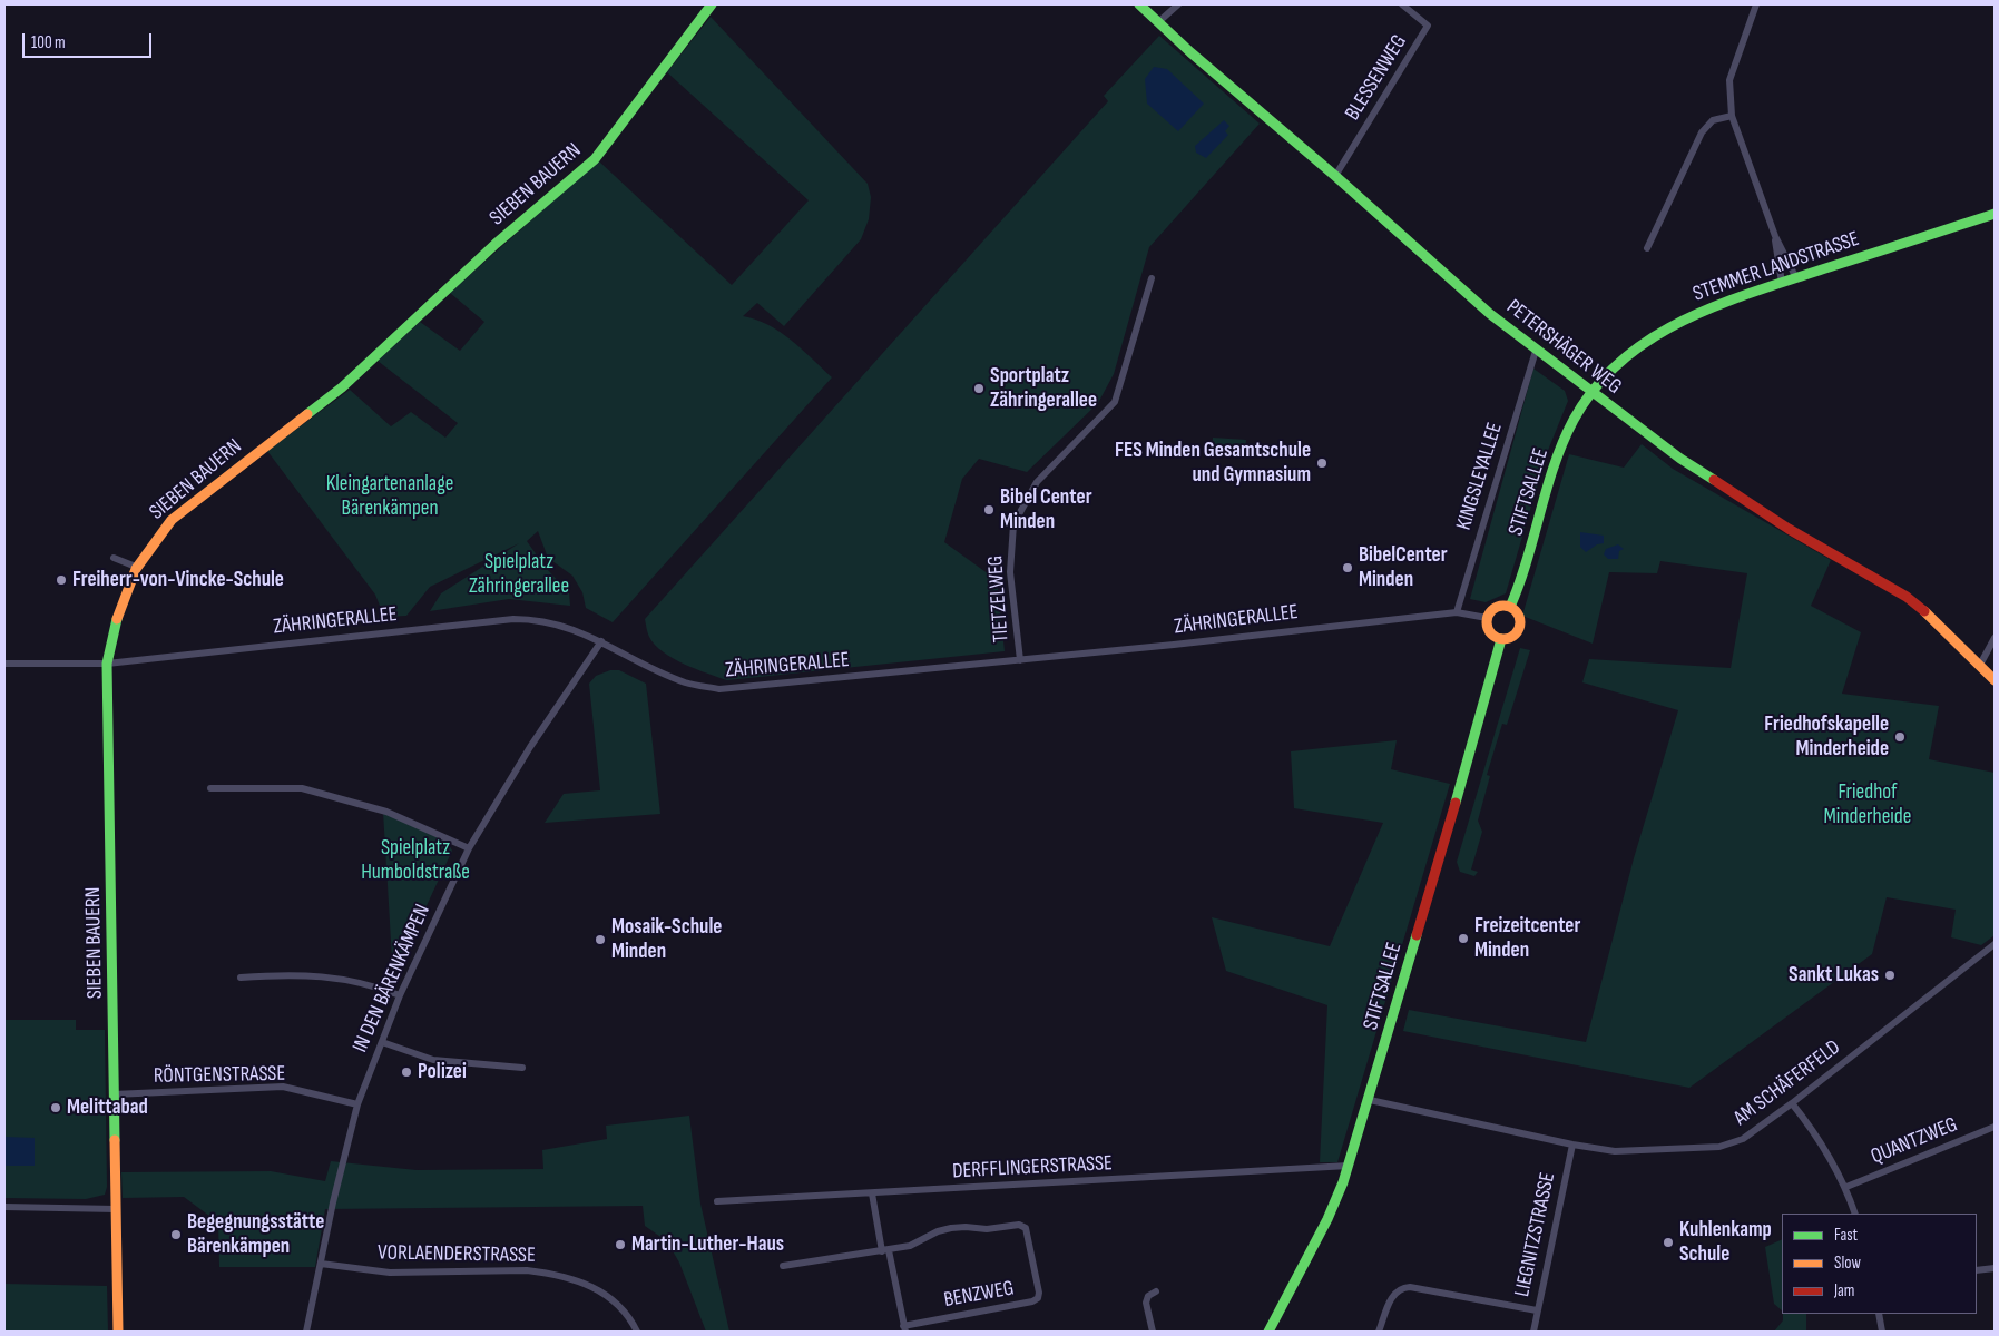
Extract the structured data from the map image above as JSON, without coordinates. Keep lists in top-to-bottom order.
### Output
{
  "streets": {
    "street": [
      "BLESSENWEG",
      "SIEBEN BAUERN",
      "STEMMER LANDSTRASSE",
      "PETERSHÄGER WEG",
      "KINGSLEYALLEE",
      "STIFTSALLEE",
      "TIETZELWEG",
      "ZÄHRINGERALLEE",
      "IN DEN BÄRENKÄMPEN",
      "RÖNTGENSTRASSE",
      "AM SCHÄFERFELD",
      "QUANTZWEG",
      "DERFFLINGERSTRASSE",
      "LIEGNITZSTRASSE",
      "VORLAENDERSTRASSE",
      "BENZWEG"
    ]
  },
  "crossings": [
    ["BLESSENWEG", "PETERSHÄGER WEG"],
    ["SIEBEN BAUERN", "ZÄHRINGERALLEE"],
    ["SIEBEN BAUERN", "RÖNTGENSTRASSE"],
    ["STEMMER LANDSTRASSE", "PETERSHÄGER WEG"],
    ["STEMMER LANDSTRASSE", "STIFTSALLEE"],
    ["PETERSHÄGER WEG", "KINGSLEYALLEE"],
    ["PETERSHÄGER WEG", "STIFTSALLEE"],
    ["KINGSLEYALLEE", "ZÄHRINGERALLEE"],
    ["STIFTSALLEE", "ZÄHRINGERALLEE"],
    ["STIFTSALLEE", "AM SCHÄFERFELD"],
    ["STIFTSALLEE", "DERFFLINGERSTRASSE"],
    ["TIETZELWEG", "ZÄHRINGERALLEE"],
    ["ZÄHRINGERALLEE", "IN DEN BÄRENKÄMPEN"],
    ["IN DEN BÄRENKÄMPEN", "RÖNTGENSTRASSE"],
    ["IN DEN BÄRENKÄMPEN", "VORLAENDERSTRASSE"],
    ["AM SCHÄFERFELD", "LIEGNITZSTRASSE"]
  ],
  "parks": [
    "Kleingartenanlage Bärenkämpen",
    "Spielplatz Zähringerallee",
    "Friedhof Minderheide",
    "Spielplatz Humboldstraße"
  ],
  "places": [
    "Sportplatz Zähringerallee",
    "FES Minden Gesamtschule und Gymnasium",
    "Bibel Center Minden",
    "BibelCenter Minden",
    "Freiherr-von-Vincke-Schule",
    "Friedhofskapelle Minderheide",
    "Freizeitcenter Minden",
    "Mosaik-Schule Minden",
    "Sankt Lukas",
    "Polizei",
    "Melittabad",
    "Begegnungsstätte Bärenkämpen",
    "Kuhlenkamp Schule",
    "Martin-Luther-Haus"
  ],
  "legend": ["Fast", "Slow", "Jam"],
  "scale_bar": "100 m"
}
